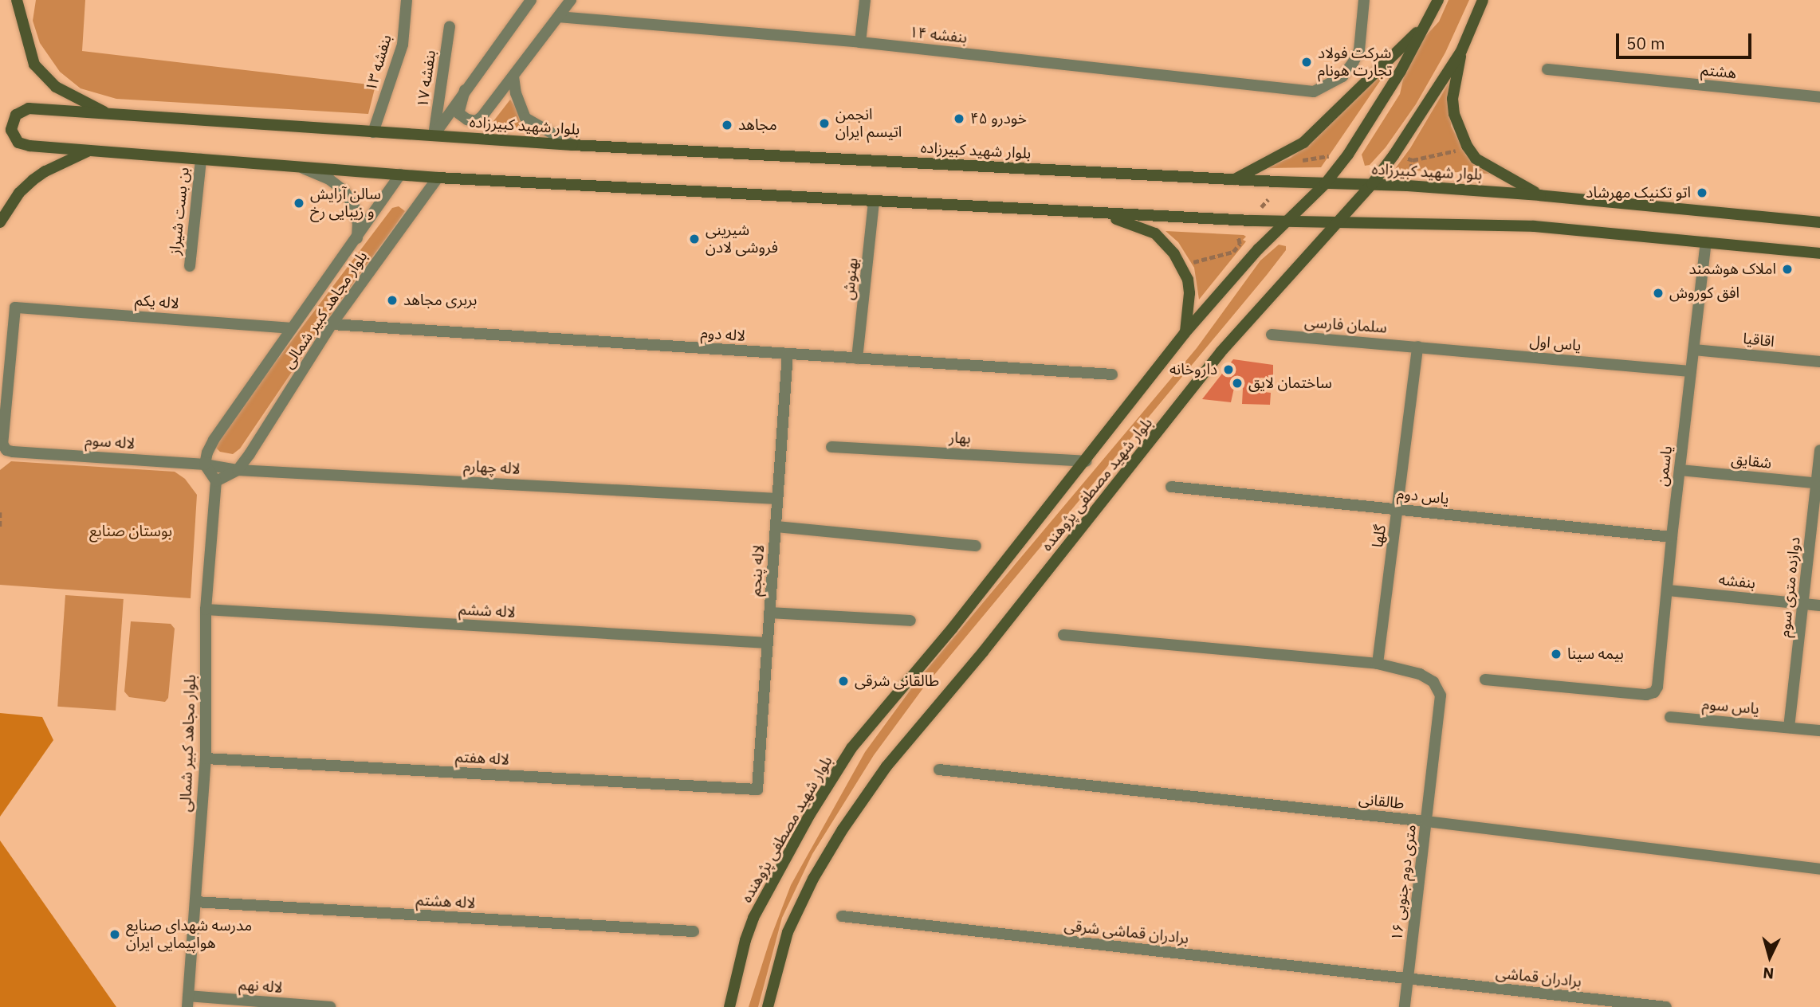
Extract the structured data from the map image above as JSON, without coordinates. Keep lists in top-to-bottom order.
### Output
{
  "streets": {
    "main road": ["بلوار شهید کبیرزاده", "بلوار شهید مصطفی پژوهنده"],
    "street": [
      "بنفشه ۱۴",
      "بنفشه ۱۳",
      "هشتم",
      "بنفشه ۱۷",
      "بن بست شیراز",
      "بهنوش",
      "لاله یکم",
      "بلوار مجاهد کبیر شمالی",
      "سلمان فارسی",
      "لاله دوم",
      "اقاقیا",
      "یاس اول",
      "بهار",
      "لاله سوم",
      "شقایق",
      "یاسمن",
      "لاله چهارم",
      "یاس دوم",
      "گلها",
      "لاله پنجم",
      "بنفشه",
      "دوازده متری سوم",
      "لاله ششم",
      "یاس سوم",
      "لاله هفتم",
      "طالقانی",
      "۱۶ متری دوم جنوبی",
      "لاله هشتم",
      "برادران قماشی شرقی",
      "برادران قماشی",
      "لاله نهم"
    ]
  },
  "crossings": [
    ["بنفشه ۱۳", "بلوار شهید کبیرزاده"],
    ["بنفشه ۱۷", "بلوار شهید کبیرزاده"],
    ["بلوار شهید کبیرزاده", "بلوار شهید مصطفی پژوهنده"],
    ["بهنوش", "لاله دوم"],
    ["لاله یکم", "بلوار مجاهد کبیر شمالی"],
    ["لاله یکم", "لاله سوم"],
    ["بلوار مجاهد کبیر شمالی", "لاله دوم"],
    ["بلوار مجاهد کبیر شمالی", "لاله سوم"],
    ["بلوار مجاهد کبیر شمالی", "لاله چهارم"],
    ["بلوار مجاهد کبیر شمالی", "لاله ششم"],
    ["بلوار مجاهد کبیر شمالی", "لاله هفتم"],
    ["بلوار مجاهد کبیر شمالی", "لاله هشتم"],
    ["بلوار مجاهد کبیر شمالی", "لاله نهم"],
    ["سلمان فارسی", "یاس اول"],
    ["سلمان فارسی", "گلها"],
    ["لاله دوم", "لاله پنجم"],
    ["اقاقیا", "یاسمن"],
    ["یاس اول", "یاسمن"],
    ["یاس اول", "گلها"],
    ["بهار", "بلوار شهید مصطفی پژوهنده"],
    ["لاله سوم", "لاله چهارم"],
    ["شقایق", "یاسمن"],
    ["شقایق", "دوازده متری سوم"],
    ["یاسمن", "یاس دوم"],
    ["یاسمن", "بنفشه"],
    ["لاله چهارم", "لاله پنجم"],
    ["یاس دوم", "گلها"],
    ["گلها", "۱۶ متری دوم جنوبی"],
    ["لاله پنجم", "لاله ششم"],
    ["لاله پنجم", "لاله هفتم"],
    ["بنفشه", "دوازده متری سوم"],
    ["دوازده متری سوم", "یاس سوم"],
    ["طالقانی", "۱۶ متری دوم جنوبی"],
    ["۱۶ متری دوم جنوبی", "برادران قماشی شرقی"],
    ["۱۶ متری دوم جنوبی", "برادران قماشی"],
    ["برادران قماشی شرقی", "برادران قماشی"]
  ],
  "parks": ["بوستان صنایع"],
  "places": [
    "شرکت فولاد تجارت هونام",
    "خودرو ۴۵",
    "انجمن اتیسم ایران",
    "مجاهد",
    "اتو تکنیک مهرشاد",
    "سالن آرایش و زیبایی رخ",
    "شیرینی فروشی لادن",
    "املاک هوشمند",
    "افق کوروش",
    "بربری مجاهد",
    "داروخانه",
    "ساختمان لایق",
    "بیمه سینا",
    "طالقانی شرقی",
    "مدرسه شهدای صنایع هواپیمایی ایران"
  ],
  "scale_bar": "50 m",
  "north": "bottom"
}
